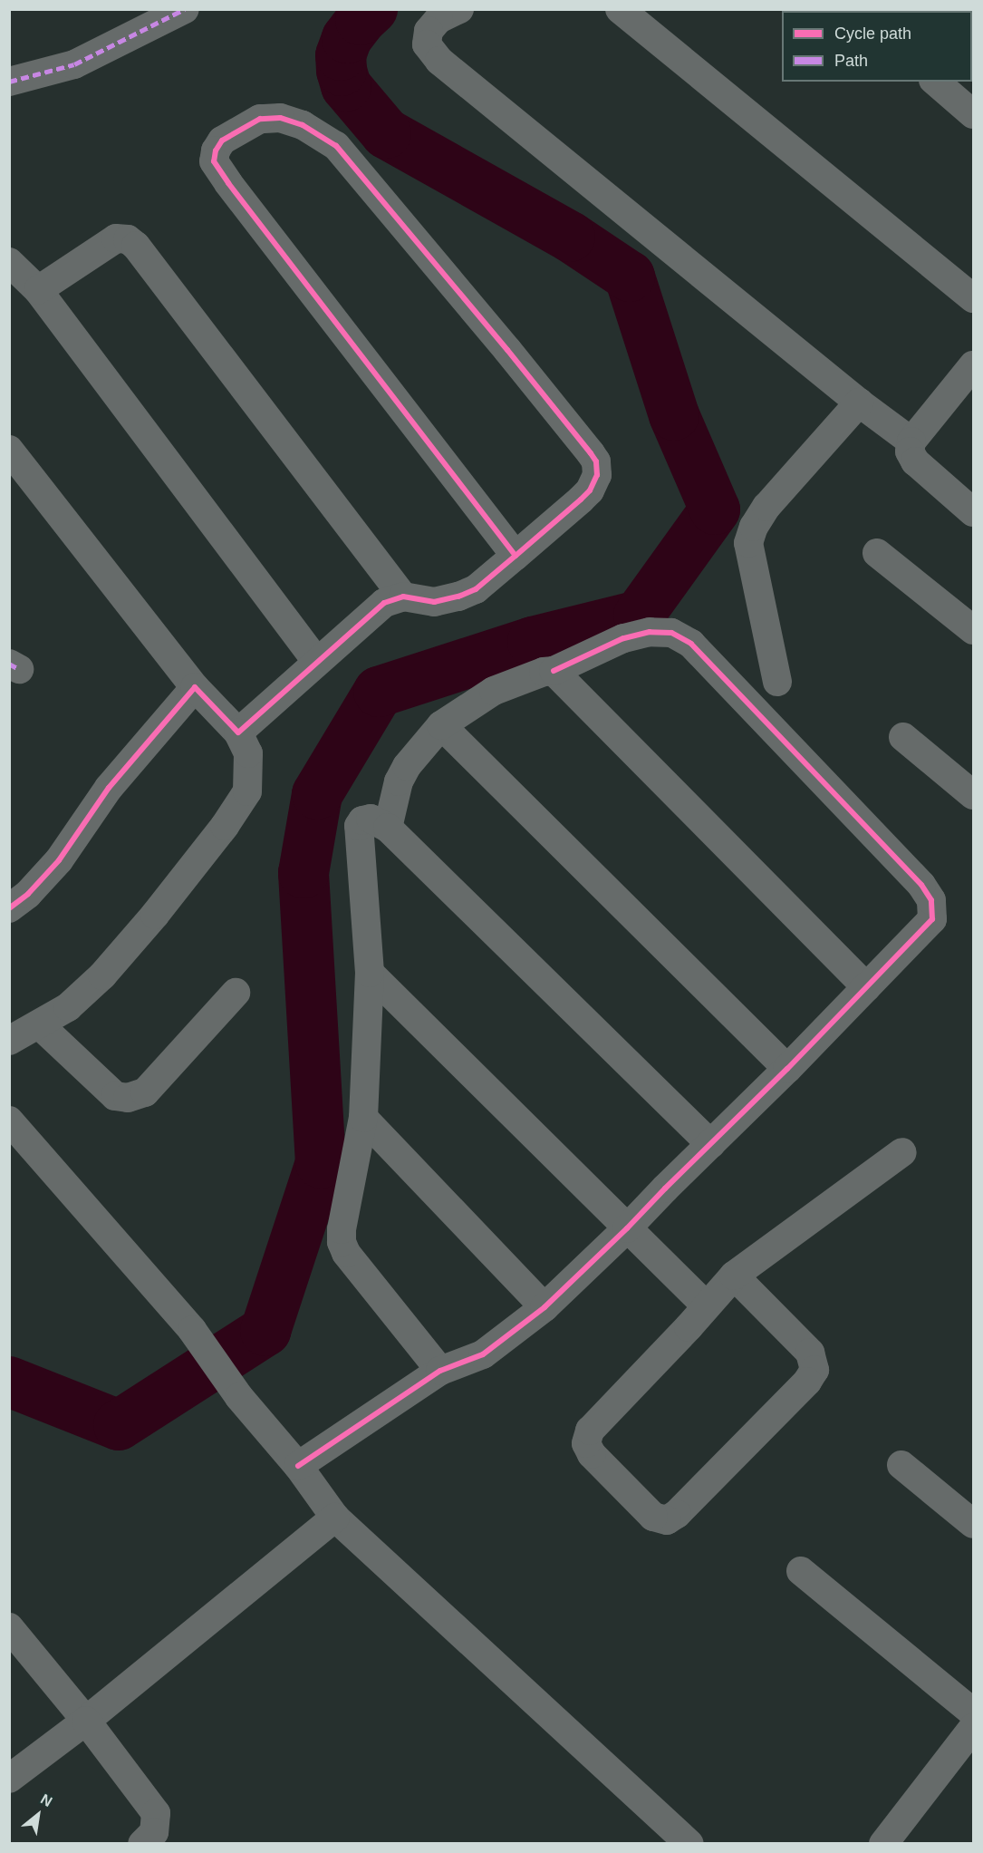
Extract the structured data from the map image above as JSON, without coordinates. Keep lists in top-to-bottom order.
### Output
{
  "legend": ["Cycle path", "Path"],
  "north": "top right"
}
